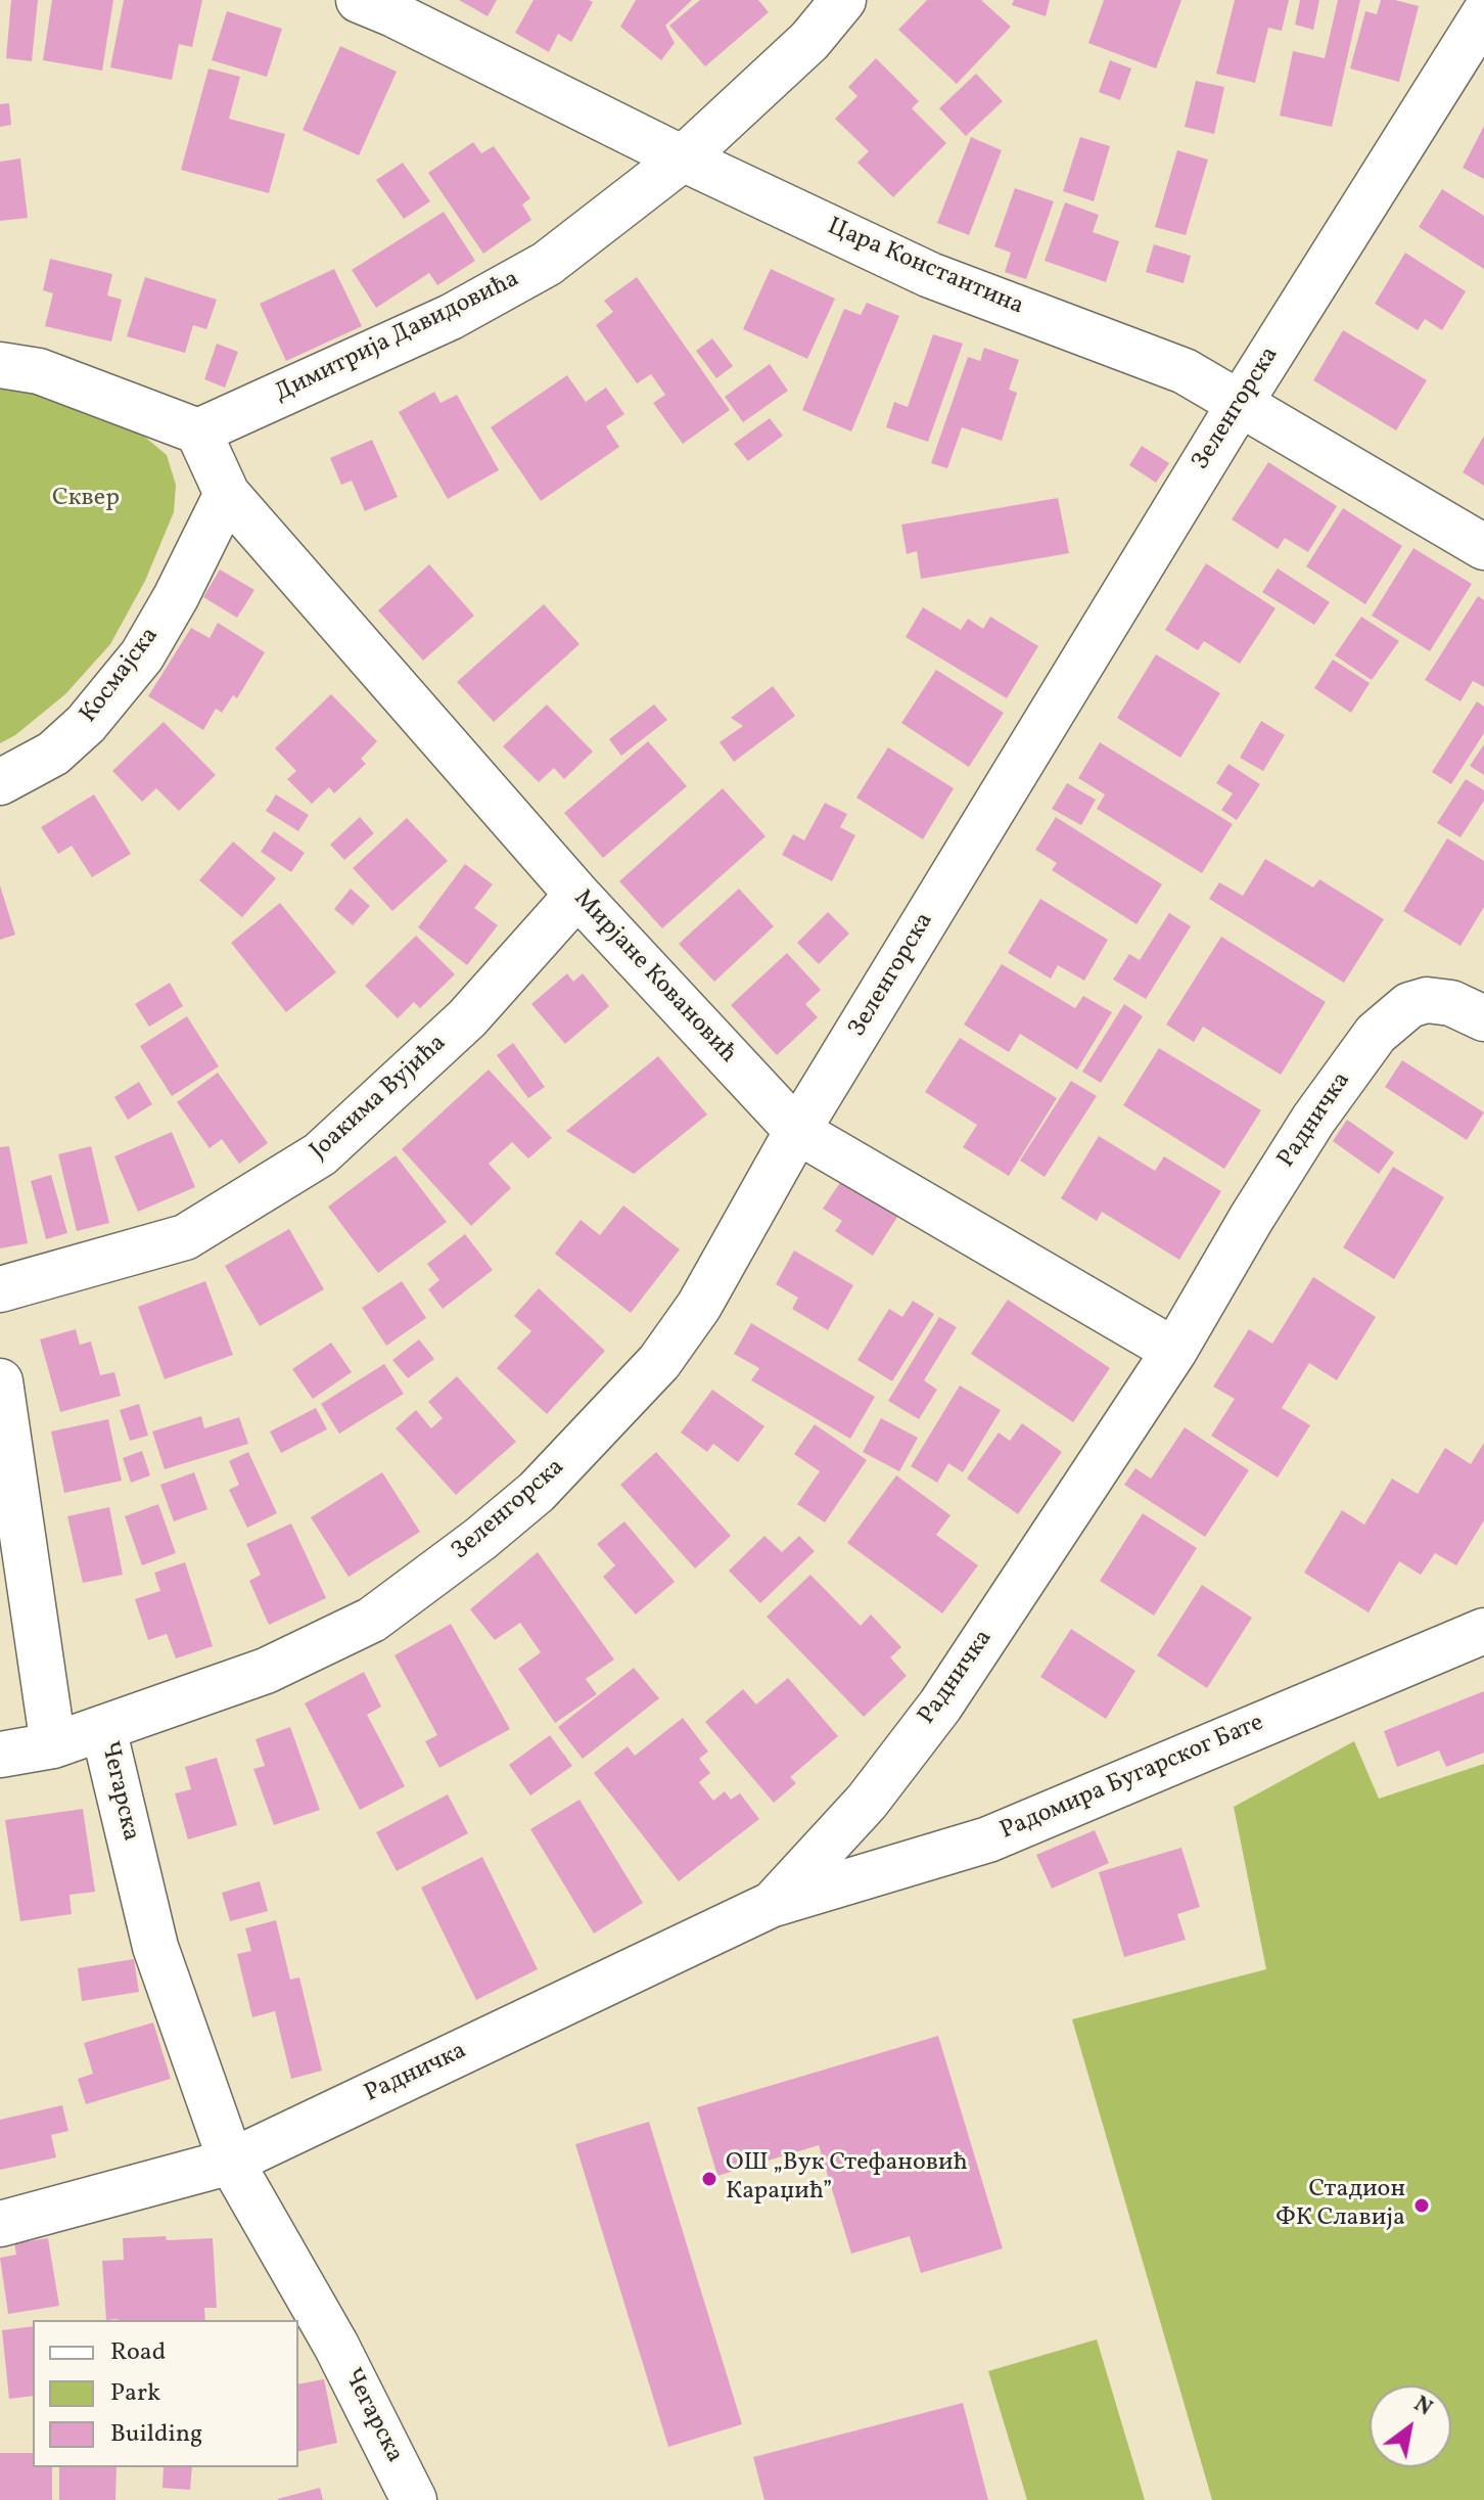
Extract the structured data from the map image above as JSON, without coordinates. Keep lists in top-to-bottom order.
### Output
{
  "streets": {
    "street": [
      "Цара Константина",
      "Димитрија Давидовића",
      "Зеленгорска",
      "Космајска",
      "Мирјане Ковановић",
      "Јоакима Вујића",
      "Радничка",
      "Радомира Бугарског Бате",
      "Чегарска"
    ]
  },
  "crossings": [
    ["Цара Константина", "Димитрија Давидовића"],
    ["Цара Константина", "Зеленгорска"],
    ["Зеленгорска", "Мирјане Ковановић"],
    ["Зеленгорска", "Чегарска"],
    ["Космајска", "Мирјане Ковановић"],
    ["Мирјане Ковановић", "Јоакима Вујића"],
    ["Мирјане Ковановић", "Радничка"],
    ["Радничка", "Радомира Бугарског Бате"],
    ["Радничка", "Чегарска"]
  ],
  "parks": ["Сквер"],
  "places": ["ОШ „Вук Стефановић Караџић”", "Стадион ФК Славија"],
  "legend": ["Road", "Park", "Building"],
  "north": "top right"
}
